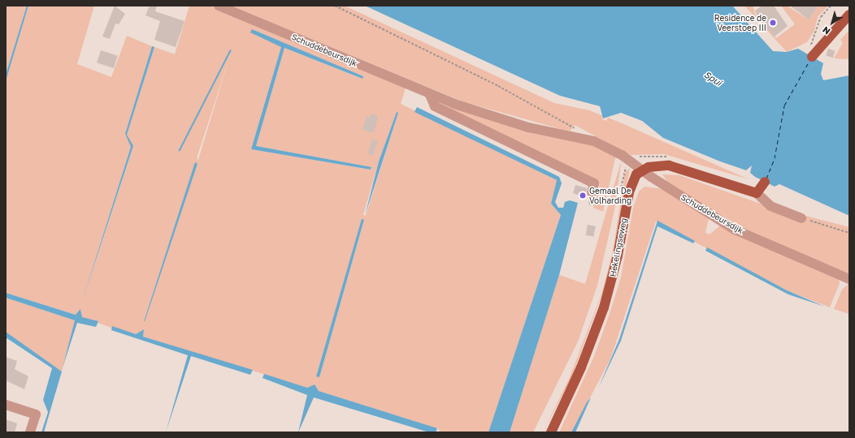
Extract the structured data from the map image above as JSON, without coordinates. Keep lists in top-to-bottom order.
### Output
{
  "streets": {
    "main road": ["Hekelingseweg"],
    "street": ["Schuddebeursdijk"]
  },
  "crossings": [
    ["Schuddebeursdijk", "Hekelingseweg"]
  ],
  "water": ["Spui"],
  "places": ["Residence de Veerstoep III", "Gemaal De Volharding"],
  "north": "bottom left"
}
